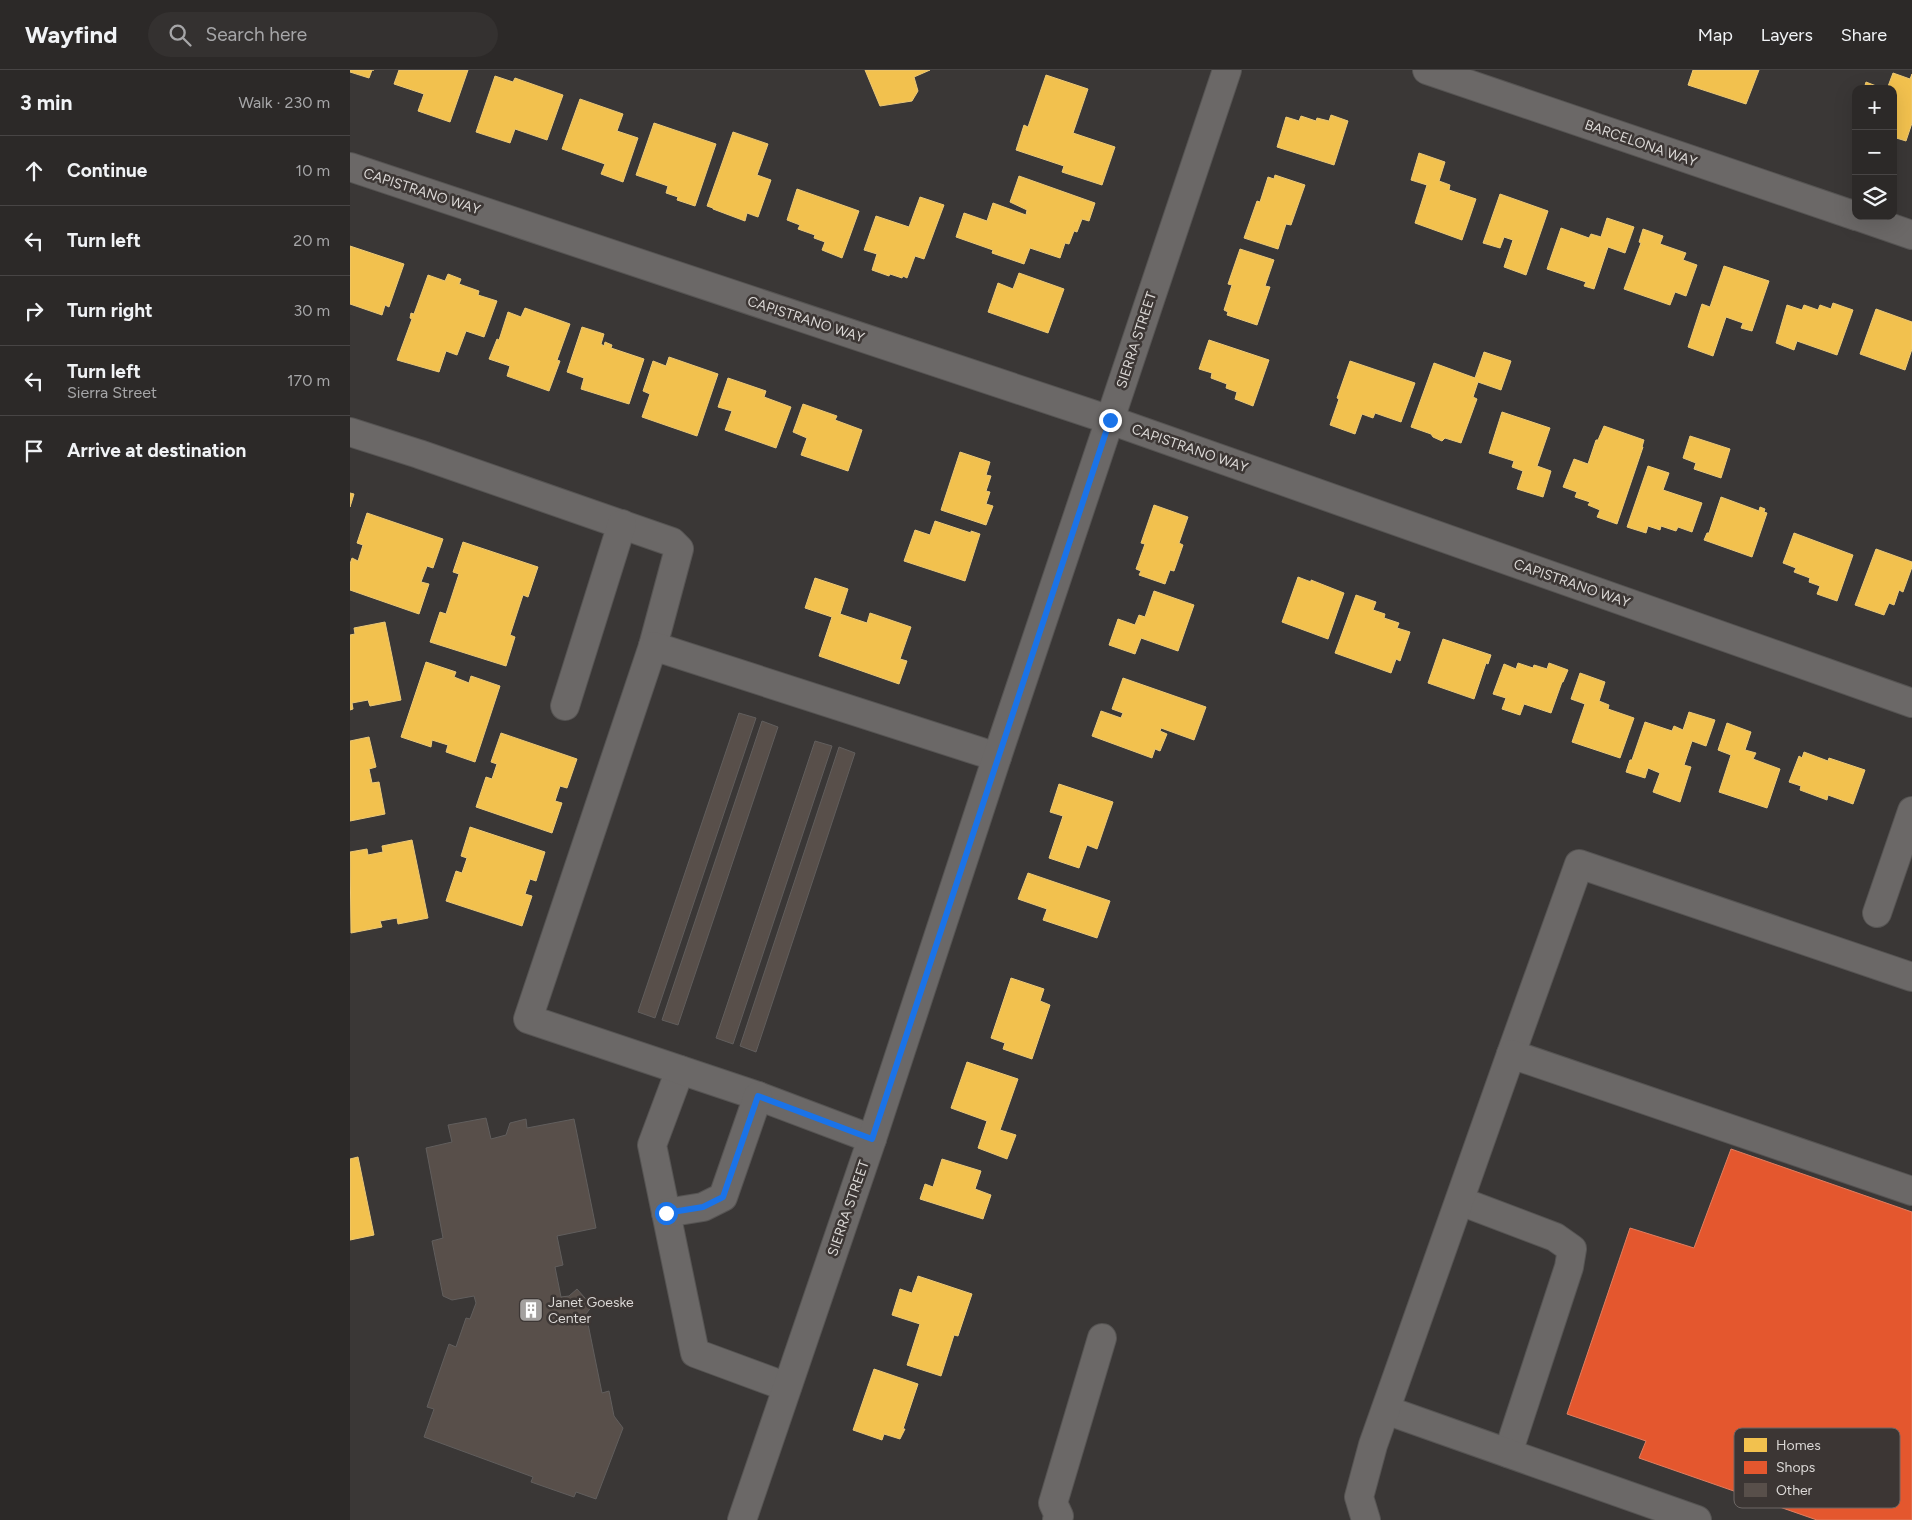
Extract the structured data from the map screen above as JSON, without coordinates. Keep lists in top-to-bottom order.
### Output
{
  "streets": {
    "street": ["BARCELONA WAY", "CAPISTRANO WAY", "SIERRA STREET"]
  },
  "crossings": [
    ["CAPISTRANO WAY", "SIERRA STREET"]
  ],
  "places": {
    "building": ["Janet Goeske Center"]
  },
  "legend": ["Homes", "Shops", "Other"],
  "page": {
    "header": "Wayfind",
    "search": "Search here",
    "nav": ["Map", "Layers", "Share"],
    "heading": ["3 min", "Walk · 230 m"],
    "map_buttons": ["+", "−"],
    "list": [
      ["Continue", "10 m"],
      ["Turn left", "20 m"],
      ["Turn right", "30 m"],
      ["Turn left", "Sierra Street", "170 m"],
      "Arrive at destination"
    ]
  }
}
